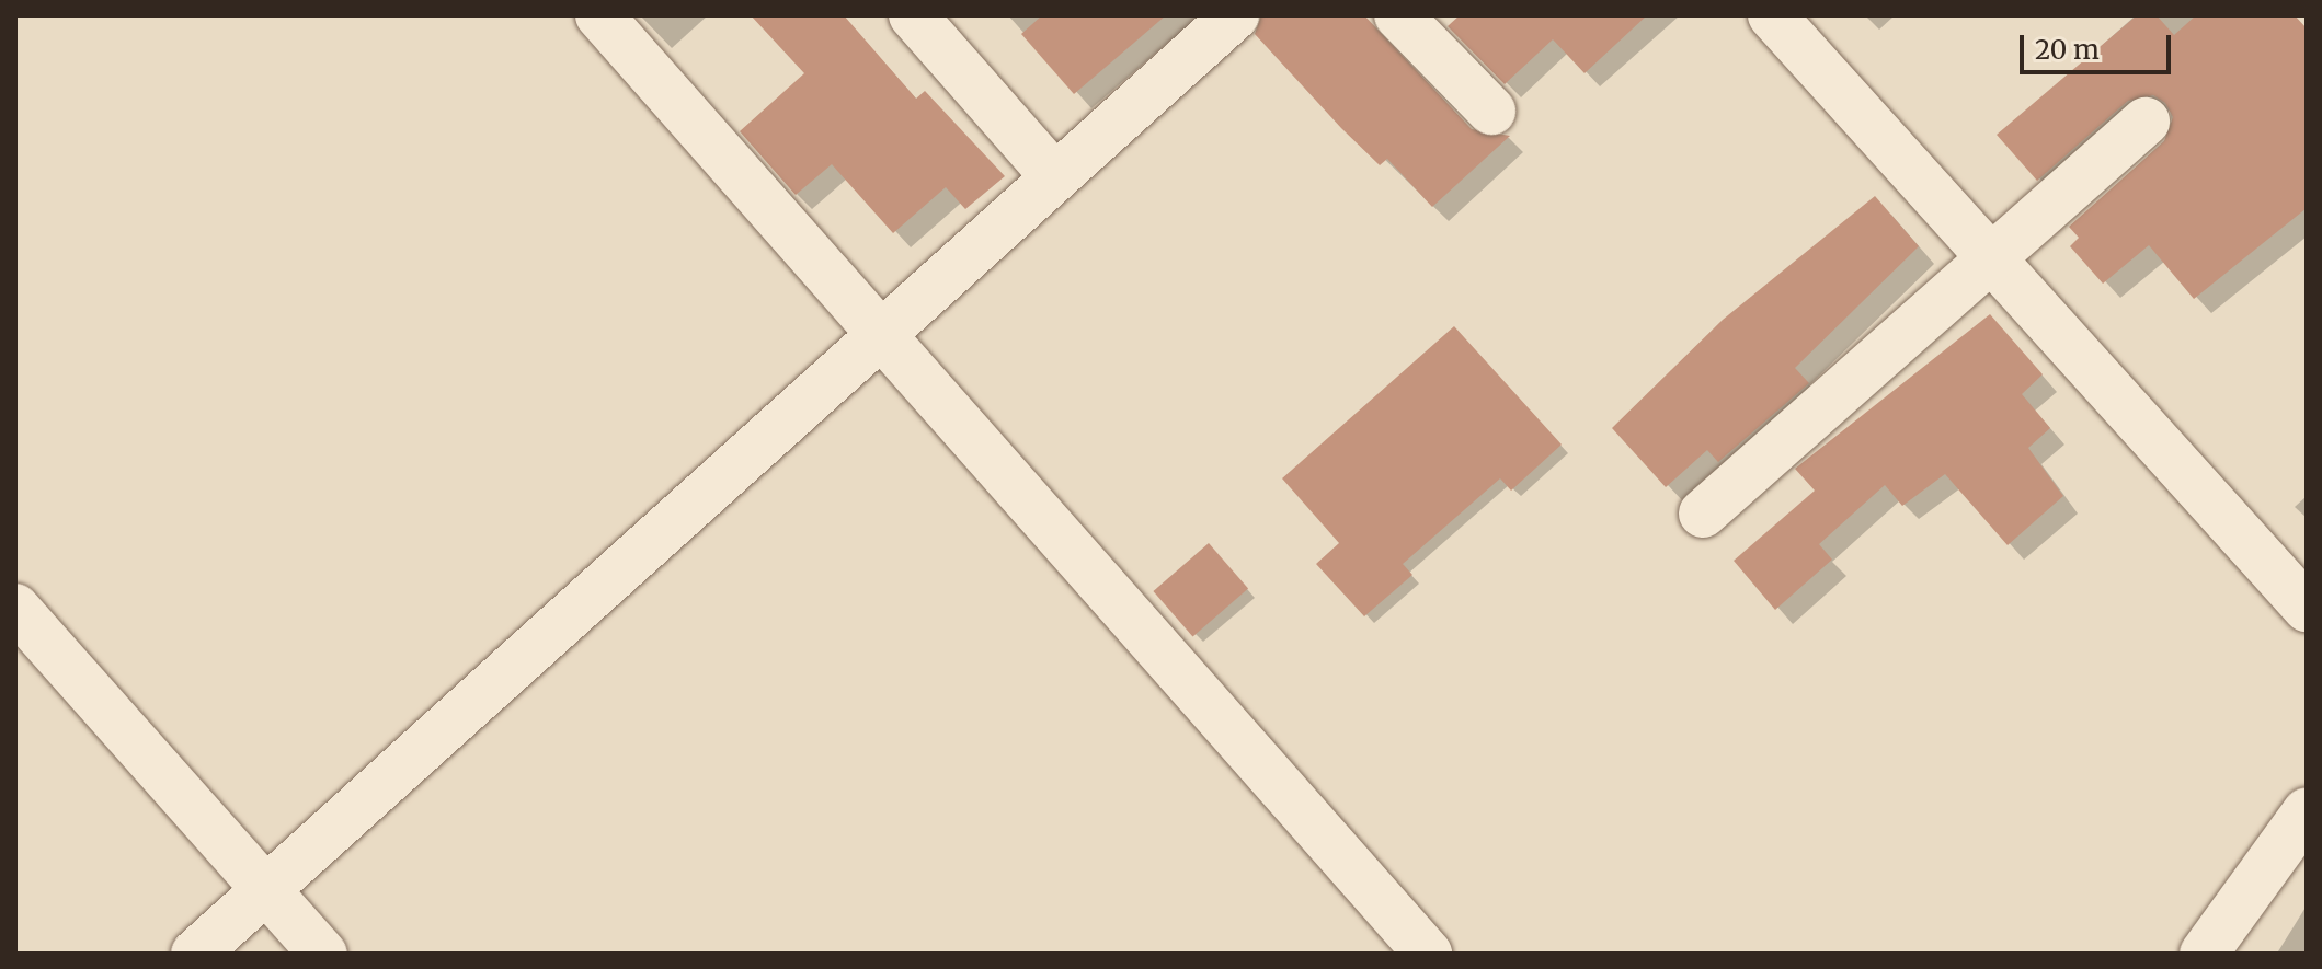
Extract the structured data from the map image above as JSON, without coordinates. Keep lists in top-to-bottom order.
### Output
{
  "scale_bar": "20 m"
}
